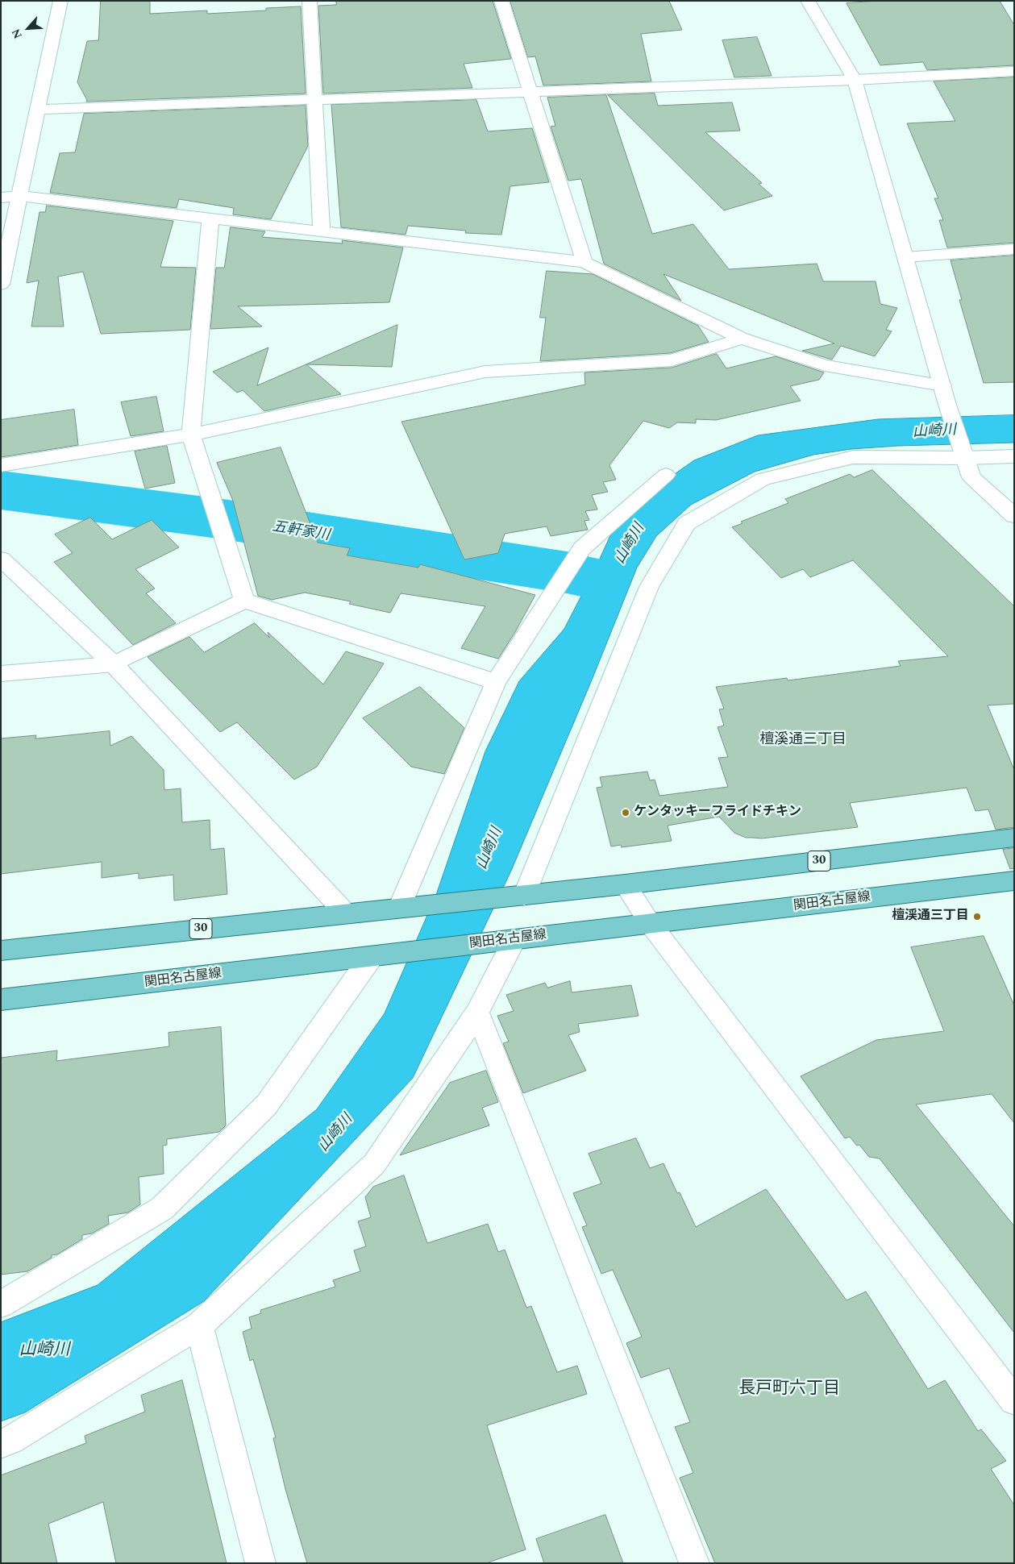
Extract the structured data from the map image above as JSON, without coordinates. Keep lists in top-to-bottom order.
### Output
{
  "streets": {
    "main road": ["30", "関田名古屋線"]
  },
  "districts": ["檀溪通三丁目", "長戸町六丁目"],
  "water": ["山崎川", "五軒家川"],
  "places": ["ケンタッキーフライドチキン", "檀渓通三丁目"],
  "north": "bottom left"
}
